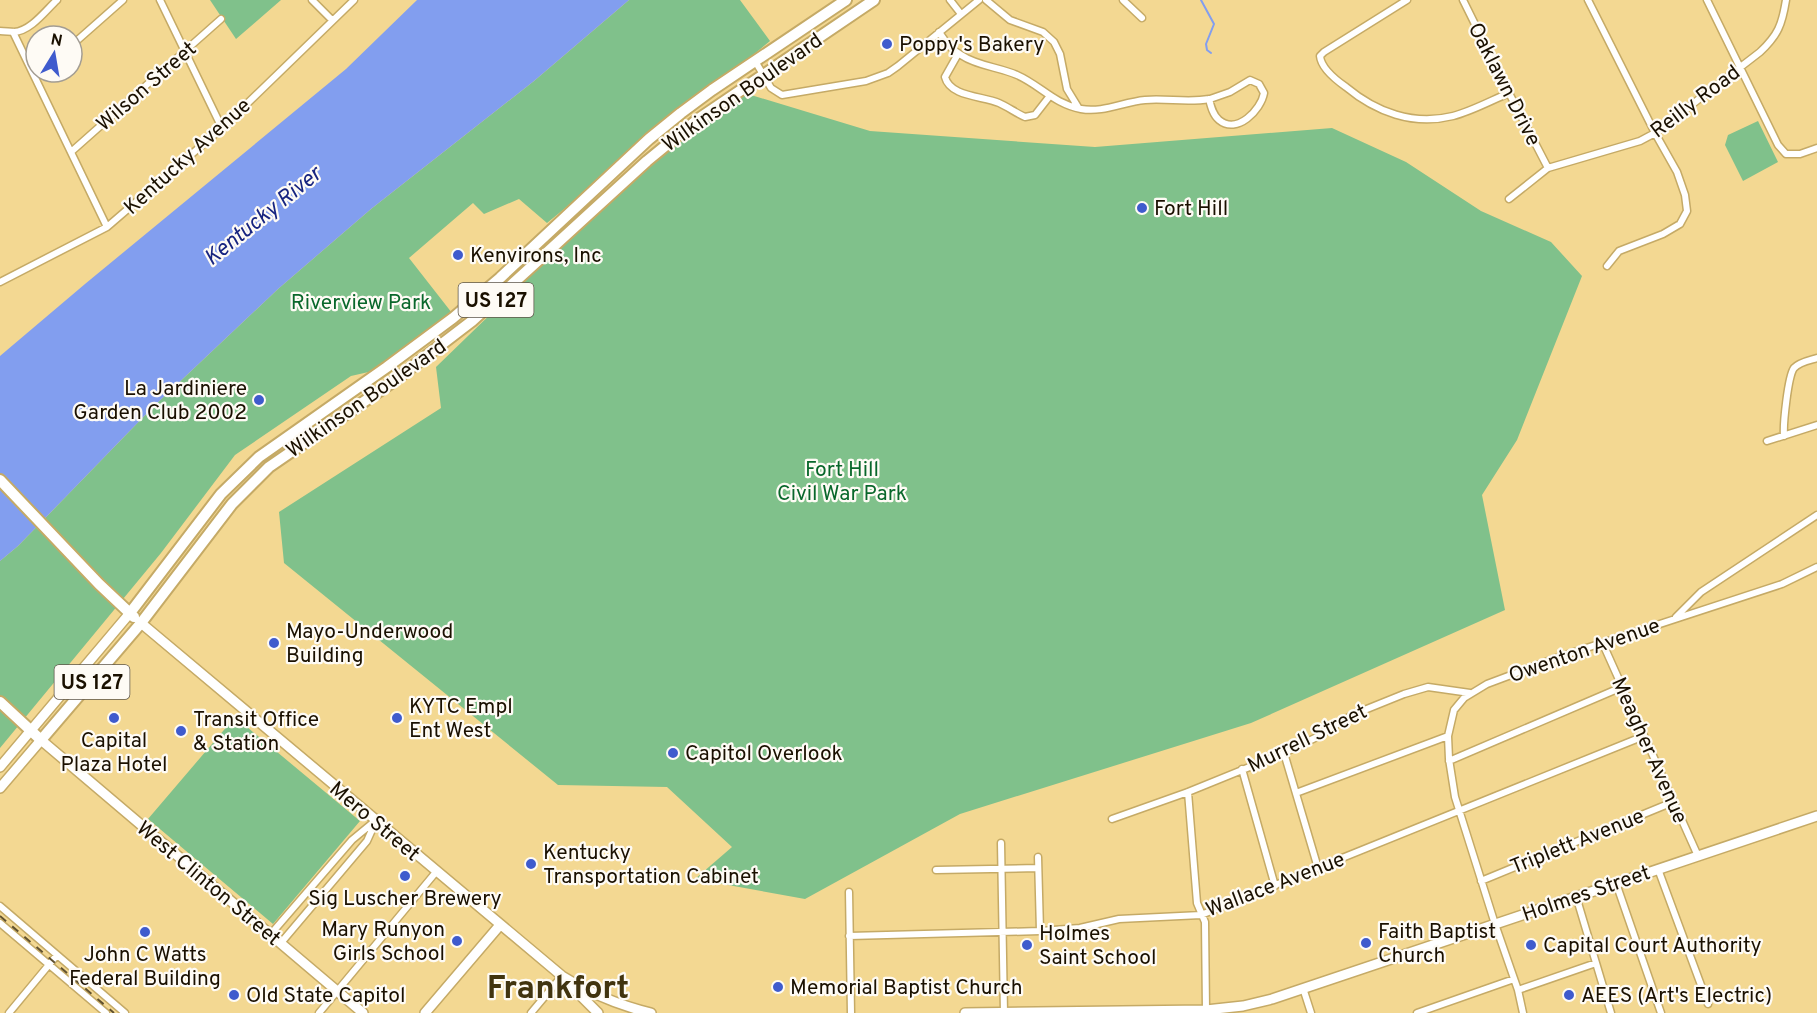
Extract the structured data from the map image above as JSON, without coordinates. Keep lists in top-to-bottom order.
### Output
{
  "streets": {
    "highway": ["Wilkinson Boulevard", "US 127"],
    "main road": ["Mero Street", "West Clinton Street", "Holmes Street"],
    "street": [
      "Oaklawn Drive",
      "Wilson Street",
      "Reilly Road",
      "Kentucky Avenue",
      "Owenton Avenue",
      "Murrell Street",
      "Meagher Avenue",
      "Triplett Avenue",
      "Wallace Avenue"
    ]
  },
  "crossings": [
    ["Oaklawn Drive", "Reilly Road"],
    ["Wilkinson Boulevard", "Mero Street"],
    ["Wilkinson Boulevard", "West Clinton Street"],
    ["Owenton Avenue", "Murrell Street"],
    ["Owenton Avenue", "Meagher Avenue"],
    ["Owenton Avenue", "Triplett Avenue"],
    ["Owenton Avenue", "Wallace Avenue"],
    ["Owenton Avenue", "Holmes Street"],
    ["Meagher Avenue", "Triplett Avenue"],
    ["Meagher Avenue", "Wallace Avenue"],
    ["Meagher Avenue", "Holmes Street"]
  ],
  "districts": ["Frankfort"],
  "water": ["Kentucky River"],
  "parks": ["Riverview Park", "Fort Hill Civil War Park"],
  "places": [
    "Poppy's Bakery",
    "Fort Hill",
    "Kenvirons, Inc",
    "La Jardiniere Garden Club 2002",
    "Mayo-Underwood Building",
    "Capital Plaza Hotel",
    "KYTC Empl Ent West",
    "Transit Office & Station",
    "Capitol Overlook",
    "Kentucky Transportation Cabinet",
    "Sig Luscher Brewery",
    "John C Watts Federal Building",
    "Mary Runyon Girls School",
    "Faith Baptist Church",
    "Holmes Saint School",
    "Capital Court Authority",
    "Memorial Baptist Church",
    "Old State Capitol",
    "AEES (Art's Electric)"
  ],
  "north": "top"
}
